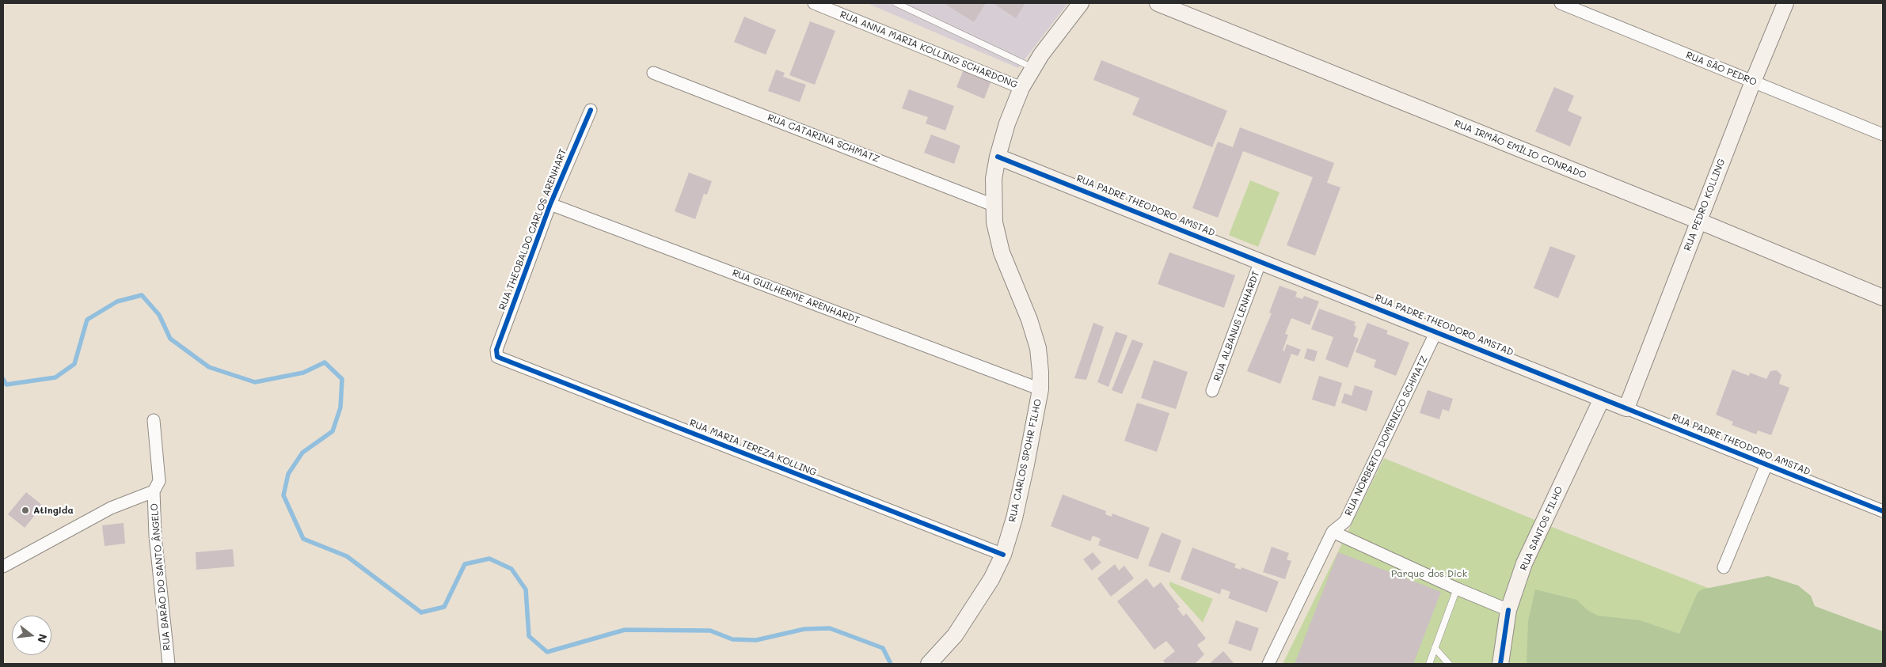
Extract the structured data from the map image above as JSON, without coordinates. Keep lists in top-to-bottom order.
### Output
{
  "streets": {
    "street": [
      "RUA ANNA MARIA KOLLING SCHARDONG",
      "RUA SÃO PEDRO",
      "RUA CATARINA SCHMATZ",
      "RUA IRMÃO EMÍLIO CONRADO",
      "RUA PEDRO KOLLING",
      "RUA PADRE THEODORO AMSTAD",
      "RUA THEOBALDO CARLOS ARENHART",
      "RUA GUILHERME ARENHARDT",
      "RUA ALBANUS LENHARDT",
      "RUA NORBERTO DOMENICO SCHMATZ",
      "RUA MARIA TEREZA KOLLING",
      "RUA CARLOS SPOHR FILHO",
      "RUA SANTOS FILHO",
      "RUA BARÃO DO SANTO ÂNGELO"
    ]
  },
  "crossings": [
    ["RUA ANNA MARIA KOLLING SCHARDONG", "RUA CARLOS SPOHR FILHO"],
    ["RUA SÃO PEDRO", "RUA PEDRO KOLLING"],
    ["RUA CATARINA SCHMATZ", "RUA CARLOS SPOHR FILHO"],
    ["RUA IRMÃO EMÍLIO CONRADO", "RUA PEDRO KOLLING"],
    ["RUA PEDRO KOLLING", "RUA PADRE THEODORO AMSTAD"],
    ["RUA PADRE THEODORO AMSTAD", "RUA ALBANUS LENHARDT"],
    ["RUA PADRE THEODORO AMSTAD", "RUA NORBERTO DOMENICO SCHMATZ"],
    ["RUA PADRE THEODORO AMSTAD", "RUA CARLOS SPOHR FILHO"],
    ["RUA PADRE THEODORO AMSTAD", "RUA SANTOS FILHO"],
    ["RUA THEOBALDO CARLOS ARENHART", "RUA GUILHERME ARENHARDT"],
    ["RUA THEOBALDO CARLOS ARENHART", "RUA MARIA TEREZA KOLLING"],
    ["RUA GUILHERME ARENHARDT", "RUA CARLOS SPOHR FILHO"],
    ["RUA MARIA TEREZA KOLLING", "RUA CARLOS SPOHR FILHO"]
  ],
  "parks": ["Parque dos Dick"],
  "places": ["Atingida"],
  "north": "right"
}
